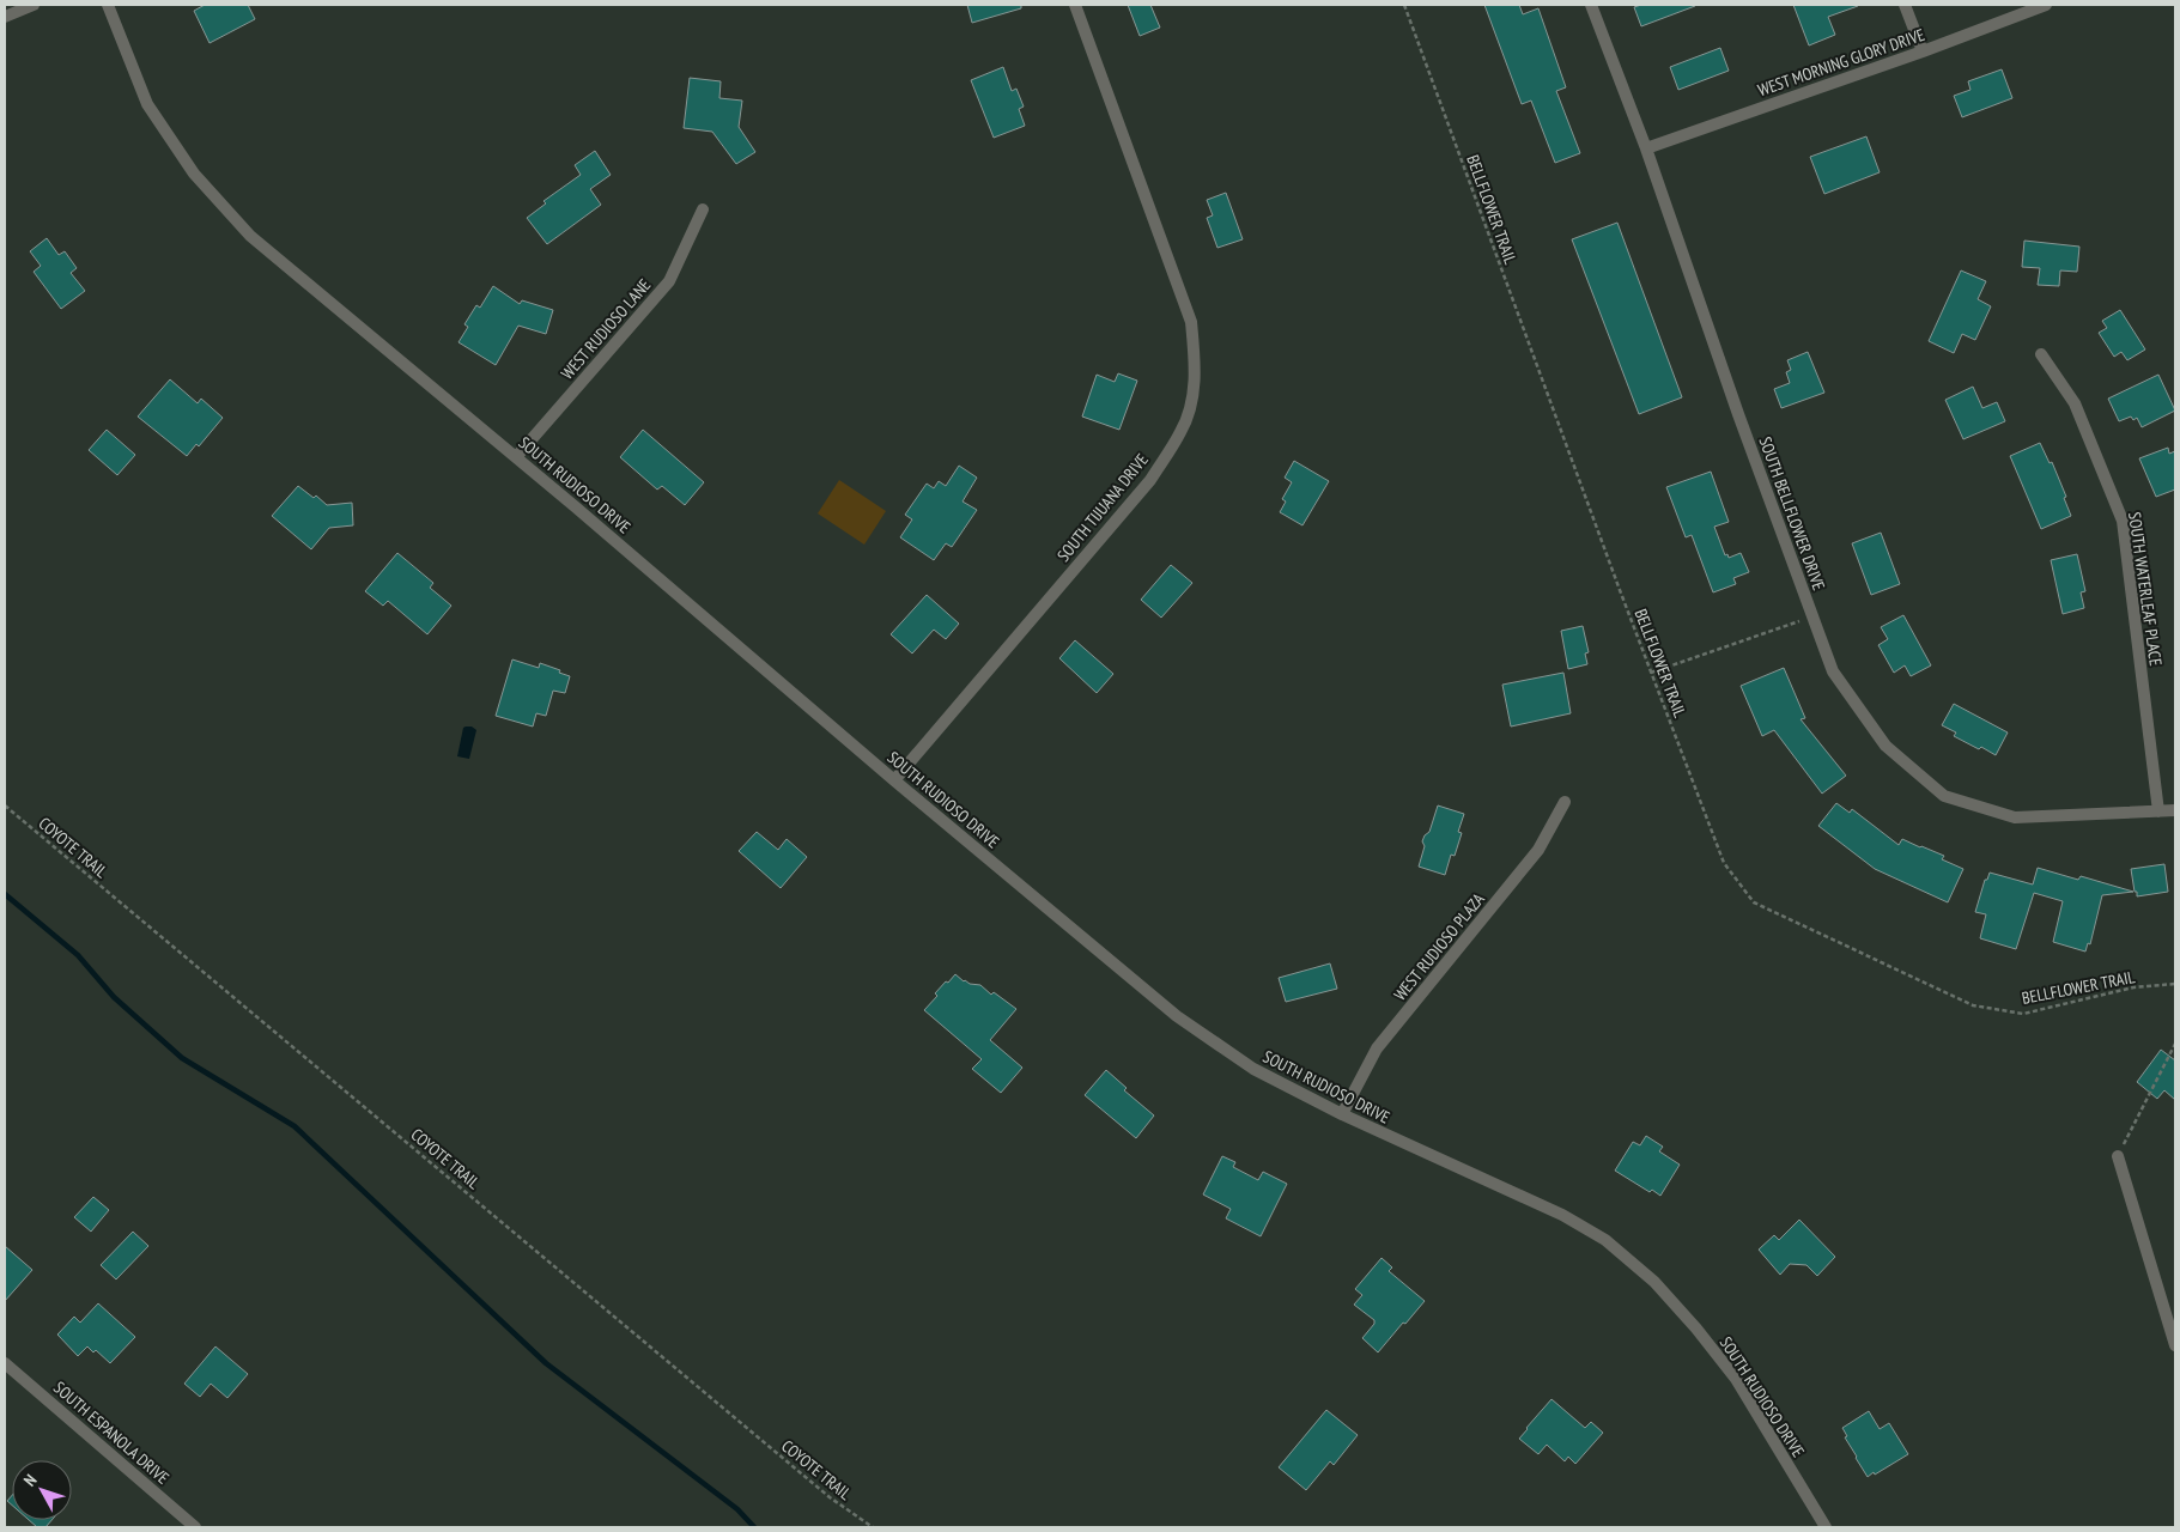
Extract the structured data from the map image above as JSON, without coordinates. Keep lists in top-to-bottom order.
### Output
{
  "streets": {
    "street": [
      "WEST MORNING GLORY DRIVE",
      "WEST RUDIOSO LANE",
      "SOUTH RUDIOSO DRIVE",
      "SOUTH TIJUANA DRIVE",
      "SOUTH BELLFLOWER DRIVE",
      "SOUTH WATERLEAF PLACE",
      "WEST RUDIOSO PLAZA",
      "SOUTH ESPANOLA DRIVE"
    ],
    "path": ["BELLFLOWER TRAIL", "COYOTE TRAIL"]
  },
  "crossings": [
    ["WEST MORNING GLORY DRIVE", "SOUTH BELLFLOWER DRIVE"],
    ["WEST RUDIOSO LANE", "SOUTH RUDIOSO DRIVE"],
    ["SOUTH RUDIOSO DRIVE", "SOUTH TIJUANA DRIVE"],
    ["SOUTH RUDIOSO DRIVE", "WEST RUDIOSO PLAZA"],
    ["SOUTH BELLFLOWER DRIVE", "SOUTH WATERLEAF PLACE"]
  ],
  "north": "top left"
}
